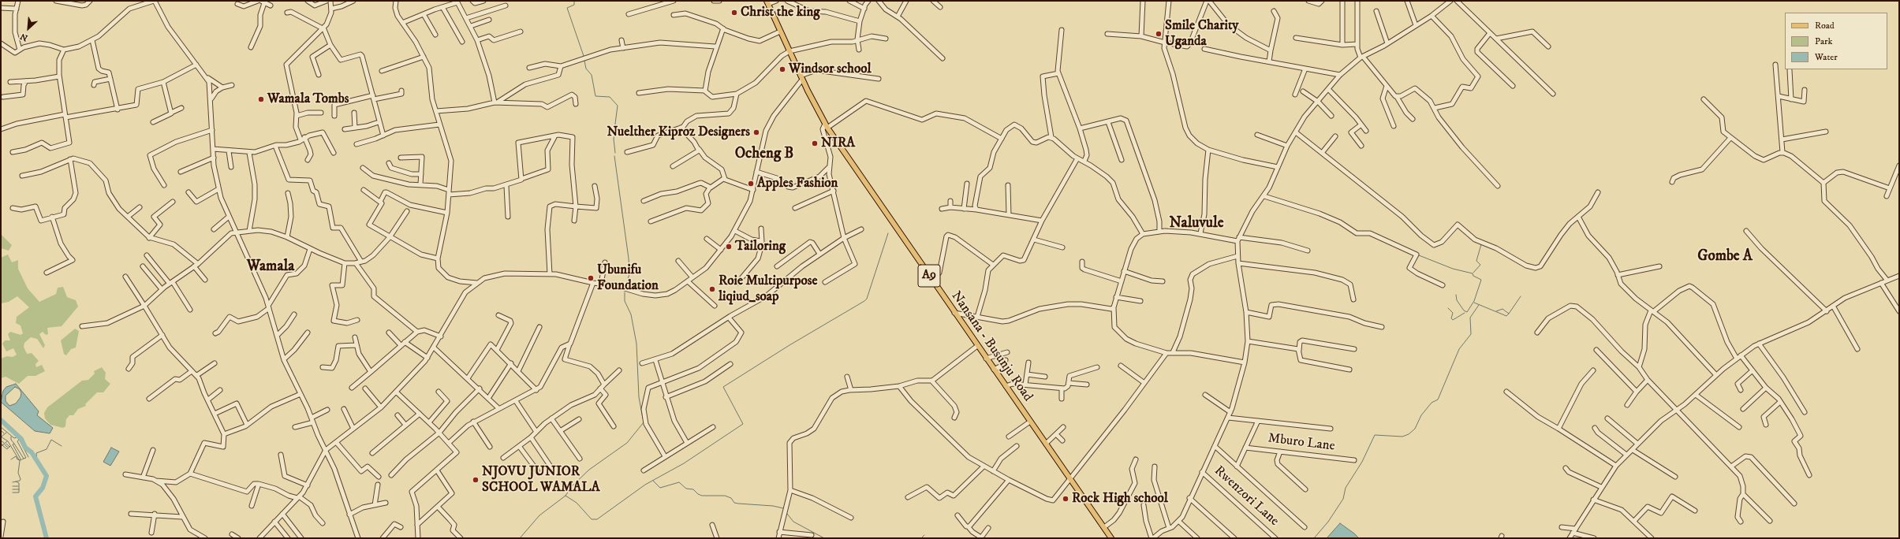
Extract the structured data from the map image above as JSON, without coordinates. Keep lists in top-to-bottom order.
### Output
{
  "streets": {
    "main road": ["A9", "Nansana - Busunju Road"],
    "street": ["Mburo Lane", "Rwenzori Lane"]
  },
  "districts": [
    "Ocheng B",
    "Naluvule",
    "Gombe A",
    "Wamala"
  ],
  "places": [
    "Christ the king",
    "Smile Charity Uganda",
    "Windsor school",
    "Wamala Tombs",
    "Nuelther Kiproz Designers",
    "NIRA",
    "Apples Fashion",
    "Tailoring",
    "Ubunifu Foundation",
    "Roie Multipurpose liqiud_soap",
    "NJOVU JUNIOR SCHOOL WAMALA",
    "Rock High school"
  ],
  "legend": ["Road", "Park", "Water"],
  "north": "bottom left"
}
